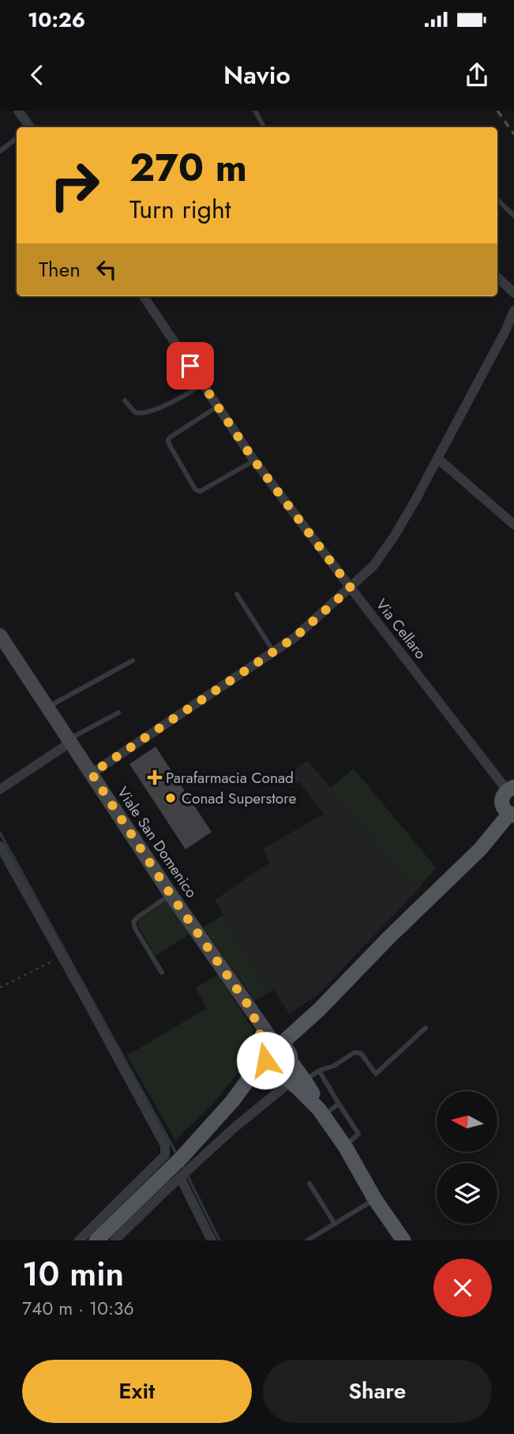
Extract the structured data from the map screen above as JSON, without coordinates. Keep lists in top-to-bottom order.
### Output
{
  "streets": {
    "main road": ["Viale San Domenico"],
    "street": ["Via Cellaro"]
  },
  "places": {
    "health": ["Parafarmacia Conad"],
    "other": ["Conad Superstore"]
  },
  "north": "left",
  "page": {
    "status": "10:26",
    "header": "Navio",
    "turn": ["270 m", "Turn right"],
    "then": "Then",
    "heading": ["10 min", "740 m · 10:36"],
    "buttons": ["Exit", "Share"]
  }
}
